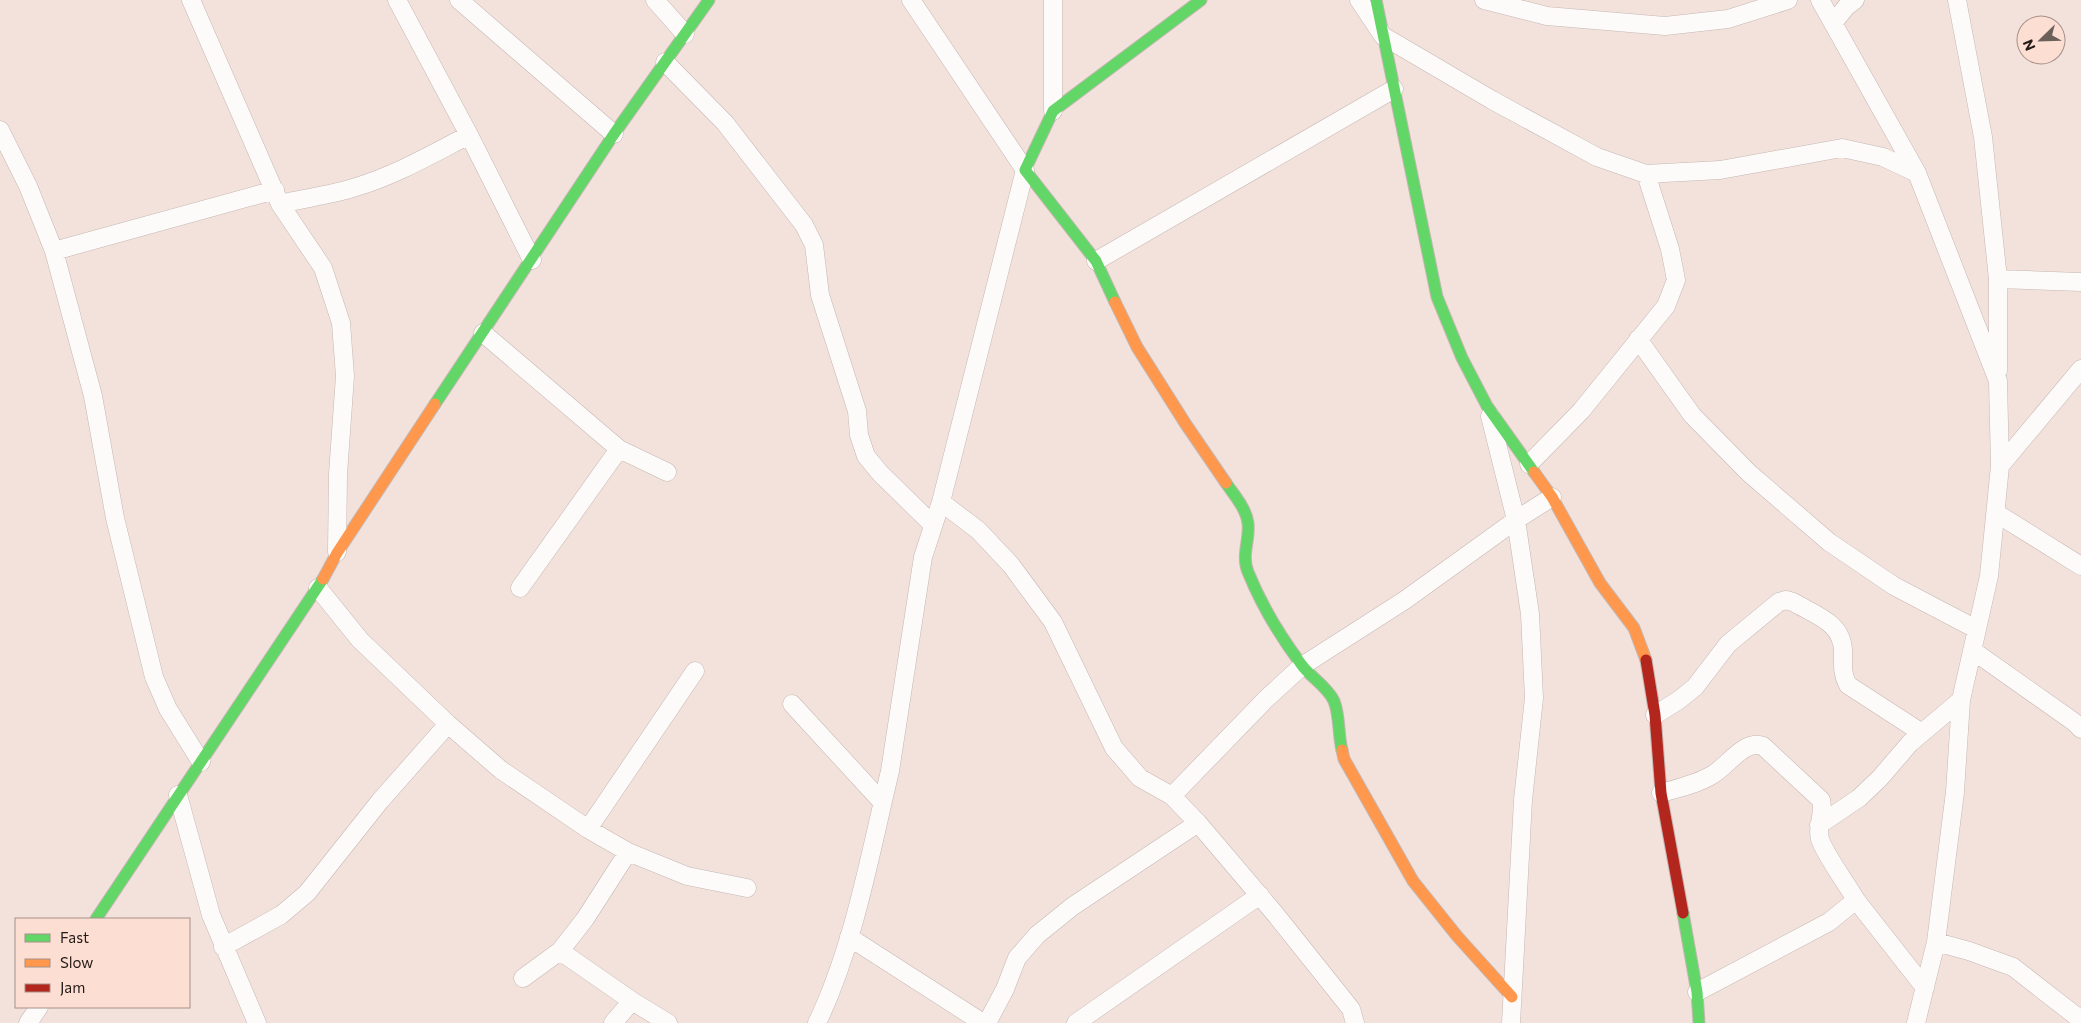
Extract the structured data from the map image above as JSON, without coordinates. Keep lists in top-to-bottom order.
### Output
{
  "legend": ["Fast", "Slow", "Jam"],
  "north": "bottom left"
}
